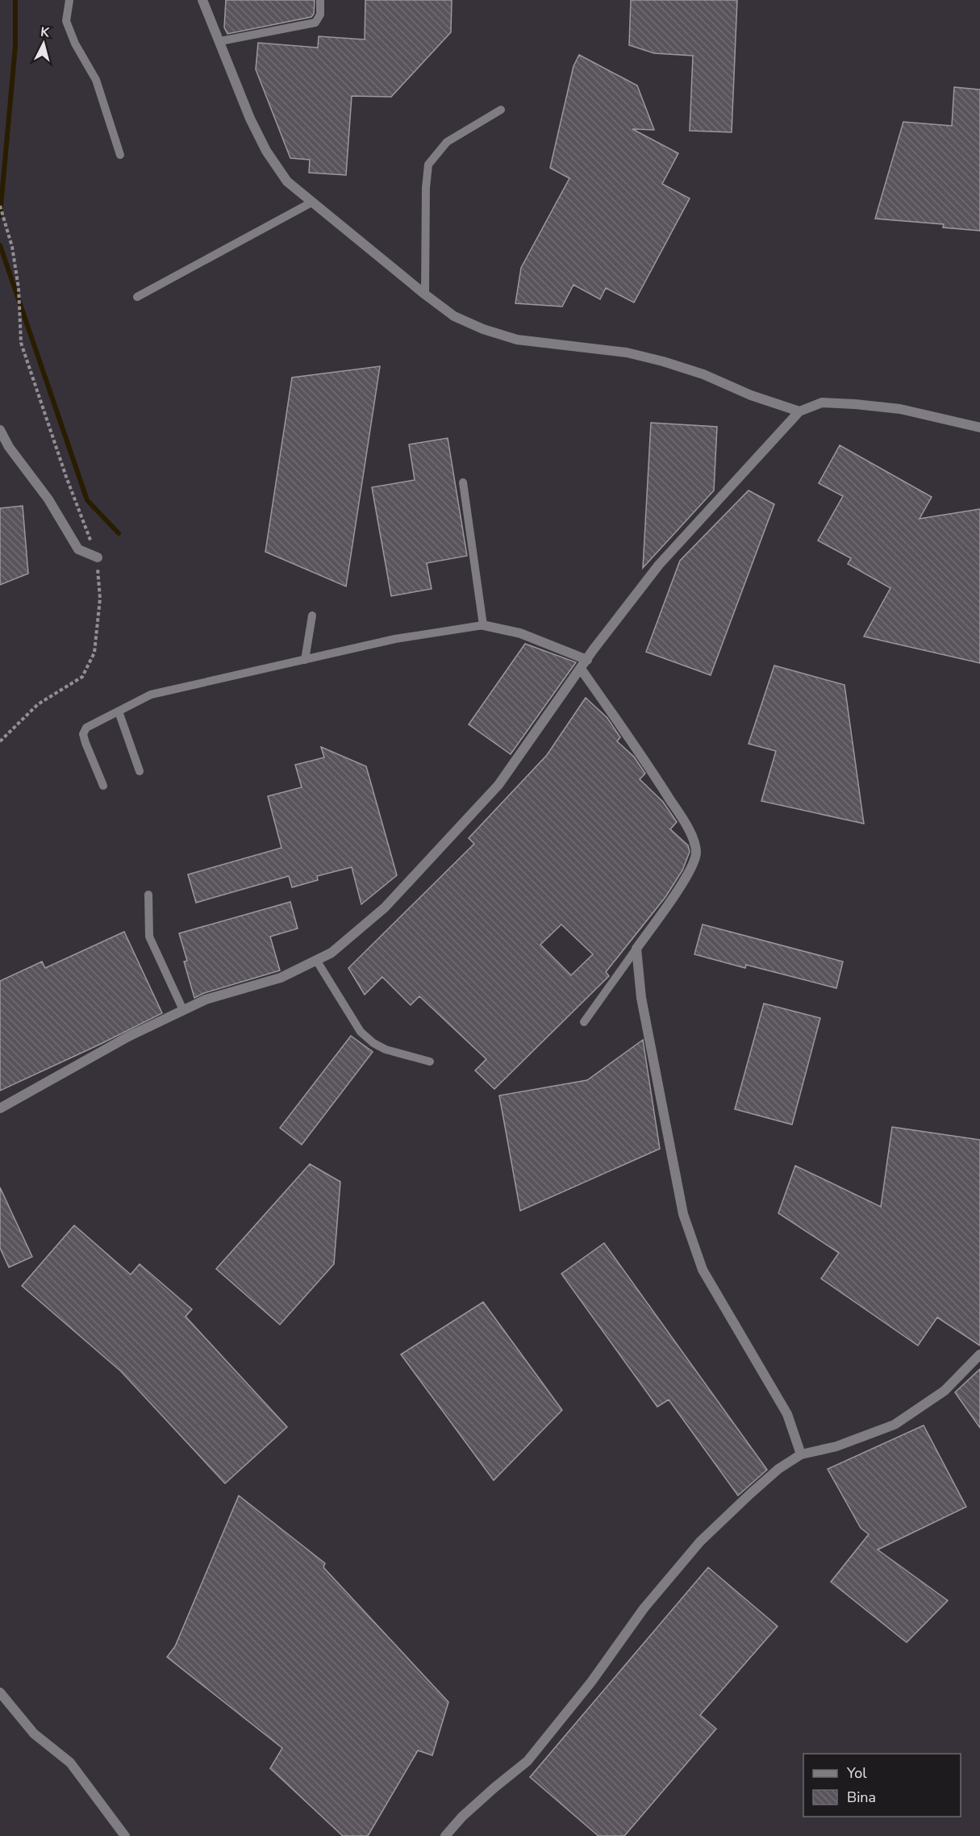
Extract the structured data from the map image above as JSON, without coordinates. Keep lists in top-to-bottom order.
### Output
{
  "legend": ["Yol", "Bina"],
  "north": "top"
}
